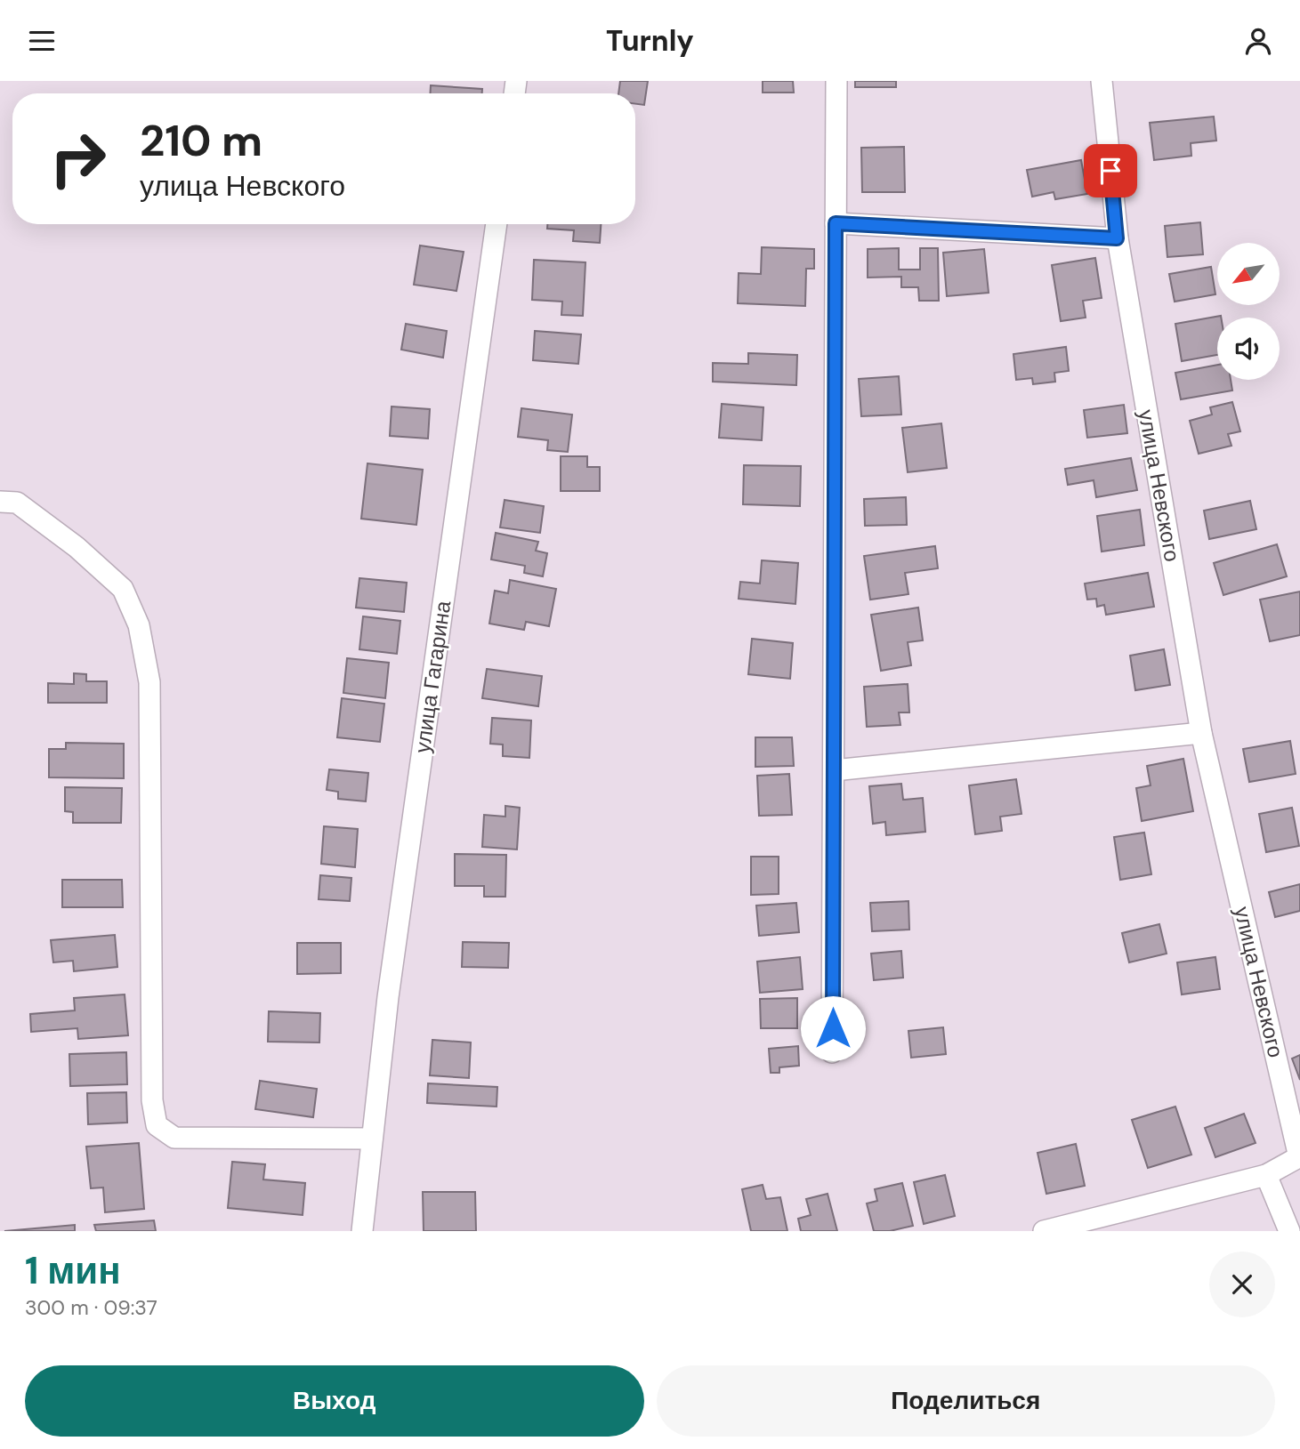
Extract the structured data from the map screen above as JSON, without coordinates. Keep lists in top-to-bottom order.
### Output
{
  "streets": {
    "street": ["улица Невского", "улица Гагарина"]
  },
  "north": "bottom left",
  "page": {
    "header": "Turnly",
    "turn": ["210 m", "улица Невского"],
    "heading": ["1 мин", "300 m · 09:37"],
    "buttons": ["Выход", "Поделиться"]
  }
}
